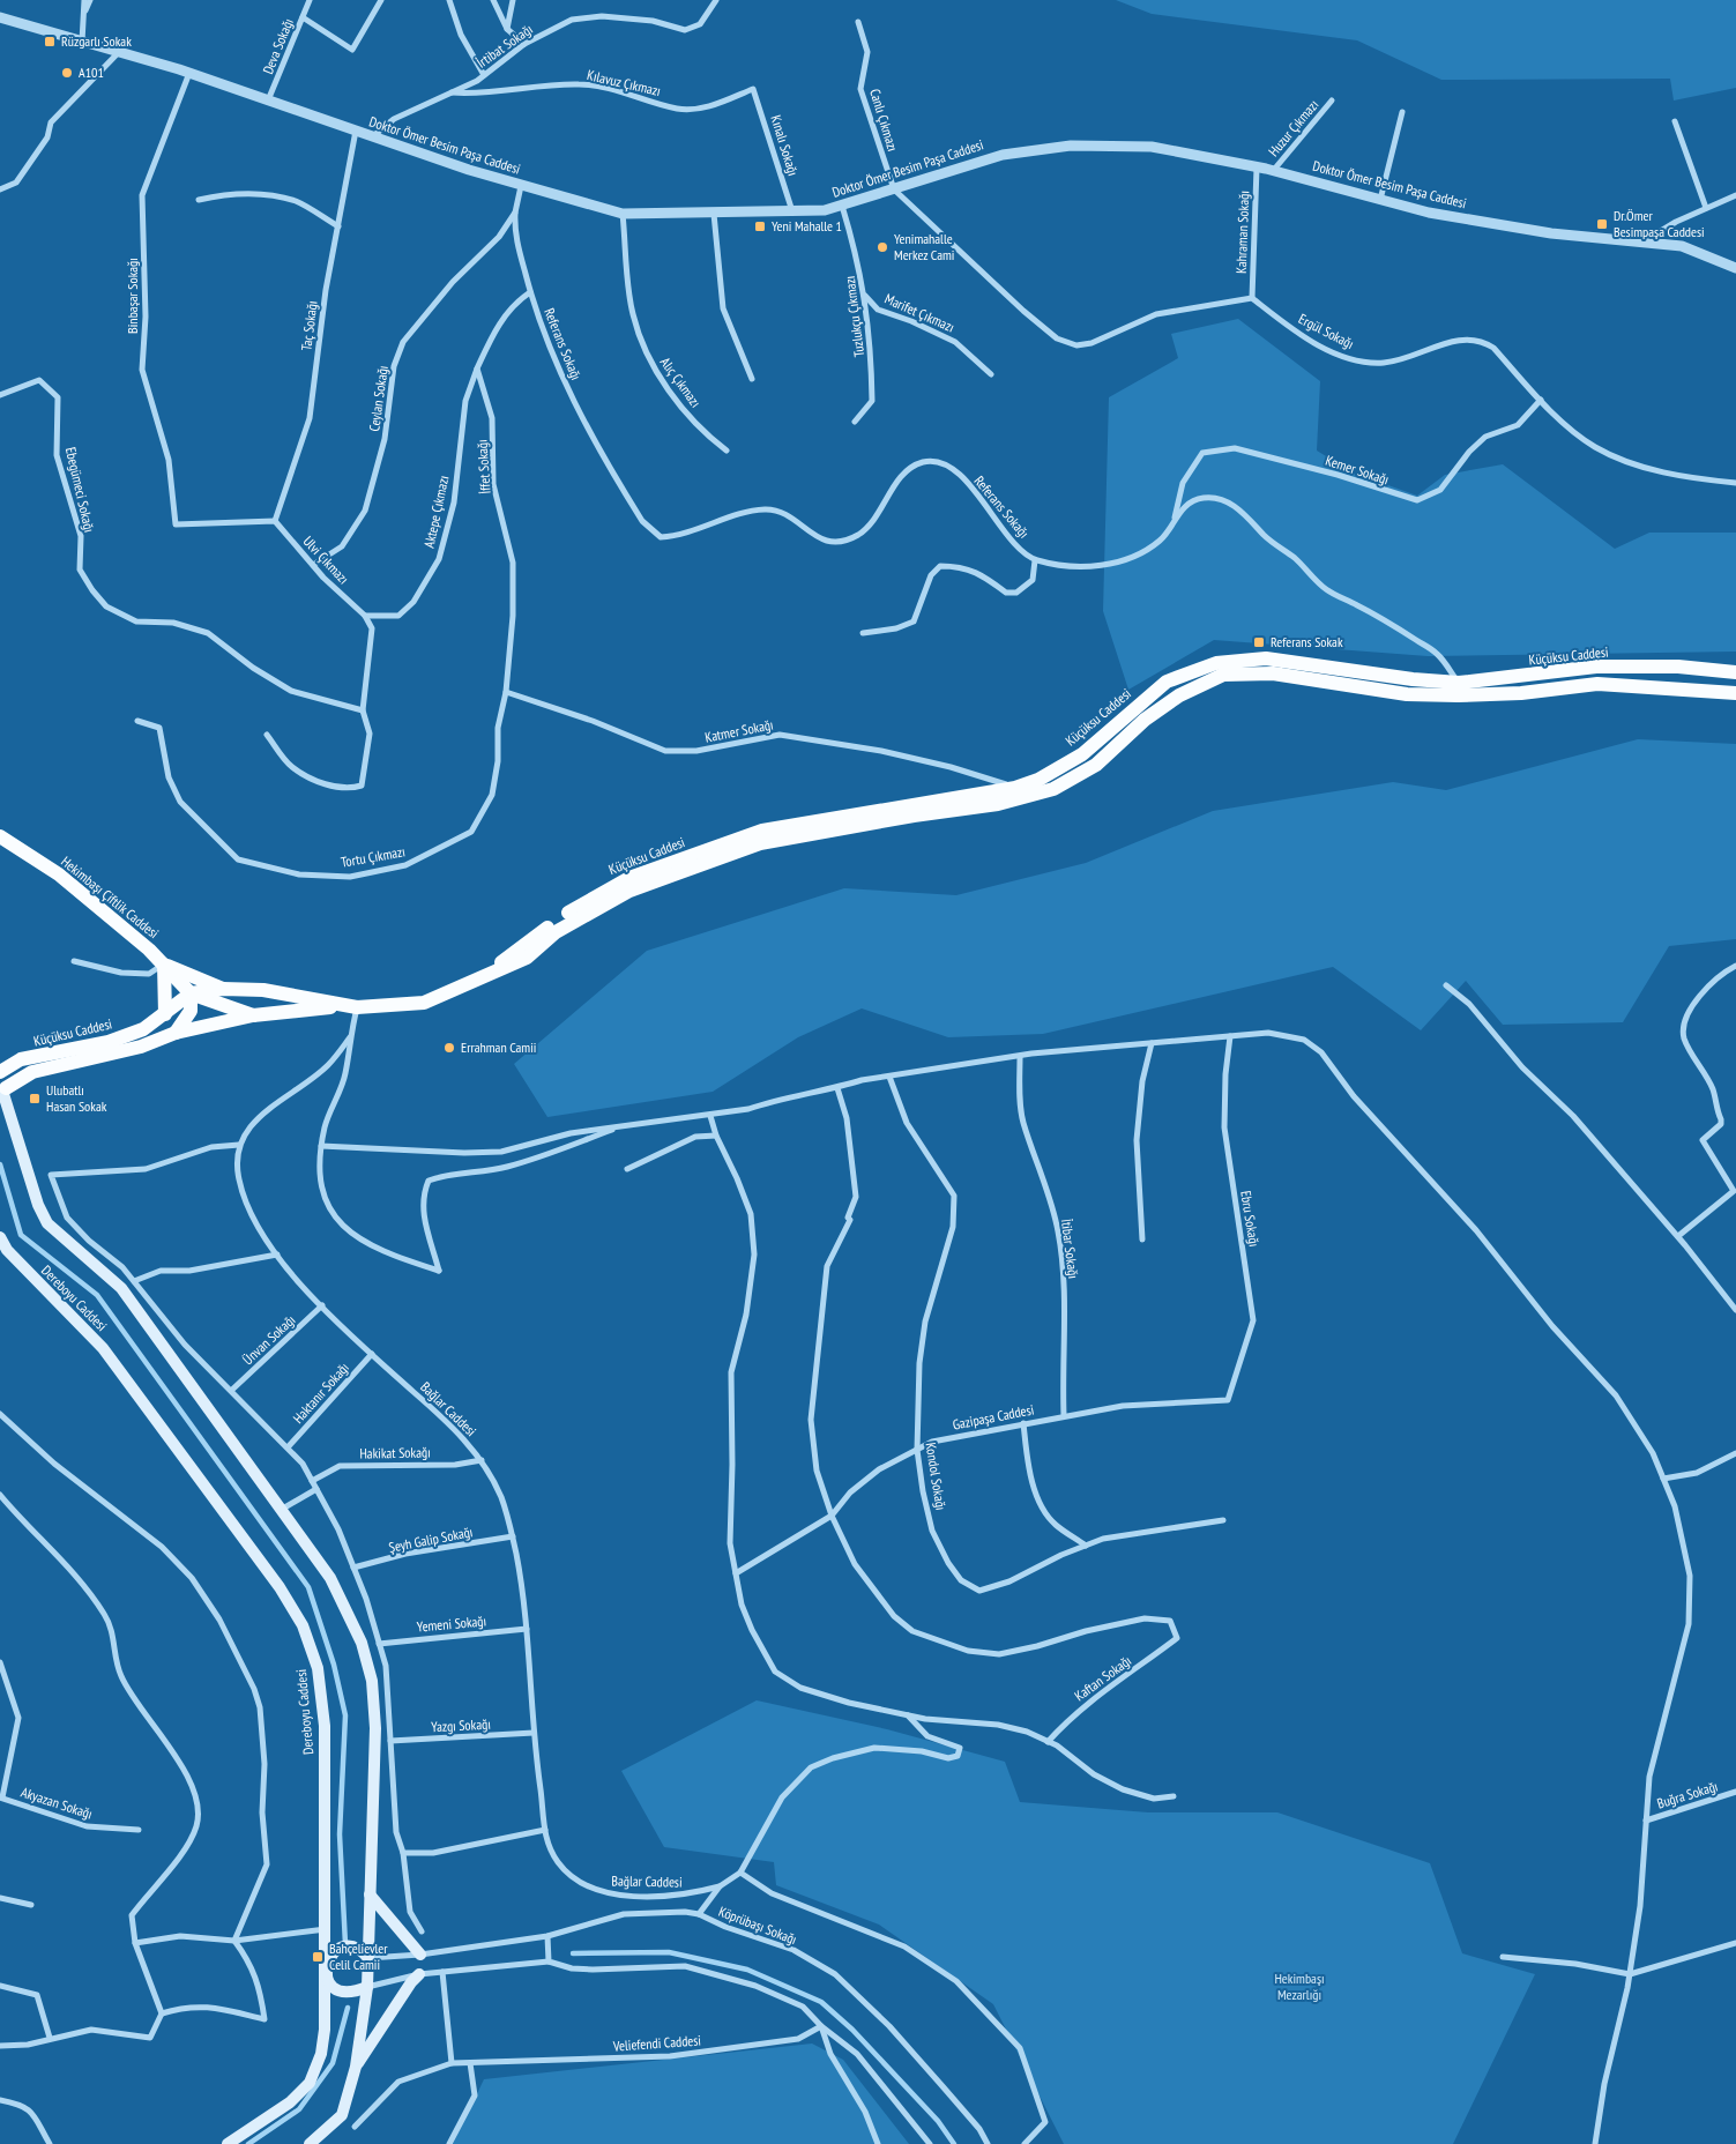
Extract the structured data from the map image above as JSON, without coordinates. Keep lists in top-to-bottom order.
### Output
{
  "streets": {
    "main road": ["Küçüksu Caddesi", "Hekimbaşı Çiftlik Caddesi", "Dereboyu Caddesi"],
    "street": [
      "Deva Sokağı",
      "İrtibat Sokağı",
      "Kılavuz Çıkmazı",
      "Canlı Çıkmazı",
      "Huzur Çıkmazı",
      "Doktor Ömer Besim Paşa Caddesi",
      "Kınalı Sokağı",
      "Kahraman Sokağı",
      "Binbaşar Sokağı",
      "Marifet Çıkmazı",
      "Tuzlukçu Çıkmazı",
      "Taç Sokağı",
      "Ergül Sokağı",
      "Referans Sokağı",
      "Alıç Çıkmazı",
      "Ceylan Sokağı",
      "İffet Sokağı",
      "Kemer Sokağı",
      "Ebegümeci Sokağı",
      "Aktepe Çıkmazı",
      "Ulvi Çıkmazı",
      "Katmer Sokağı",
      "Tortu Çıkmazı",
      "Ebru Sokağı",
      "İtibar Sokağı",
      "Ünvan Sokağı",
      "Haktanır Sokağı",
      "Bağlar Caddesi",
      "Gazipaşa Caddesi",
      "Hakikat Sokağı",
      "Kondol Sokağı",
      "Şeyh Galip Sokağı",
      "Yemeni Sokağı",
      "Kaftan Sokağı",
      "Yazgı Sokağı",
      "Buğra Sokağı",
      "Akyazan Sokağı",
      "Köprübaşı Sokağı",
      "Veliefendi Caddesi"
    ]
  },
  "crossings": [
    ["Deva Sokağı", "Doktor Ömer Besim Paşa Caddesi"],
    ["İrtibat Sokağı", "Kılavuz Çıkmazı"],
    ["İrtibat Sokağı", "Doktor Ömer Besim Paşa Caddesi"],
    ["Kılavuz Çıkmazı", "Kınalı Sokağı"],
    ["Canlı Çıkmazı", "Doktor Ömer Besim Paşa Caddesi"],
    ["Huzur Çıkmazı", "Doktor Ömer Besim Paşa Caddesi"],
    ["Doktor Ömer Besim Paşa Caddesi", "Kınalı Sokağı"],
    ["Doktor Ömer Besim Paşa Caddesi", "Kahraman Sokağı"],
    ["Doktor Ömer Besim Paşa Caddesi", "Binbaşar Sokağı"],
    ["Doktor Ömer Besim Paşa Caddesi", "Tuzlukçu Çıkmazı"],
    ["Doktor Ömer Besim Paşa Caddesi", "Taç Sokağı"],
    ["Doktor Ömer Besim Paşa Caddesi", "Alıç Çıkmazı"],
    ["Doktor Ömer Besim Paşa Caddesi", "Ceylan Sokağı"],
    ["Kahraman Sokağı", "Ergül Sokağı"],
    ["Binbaşar Sokağı", "Taç Sokağı"],
    ["Binbaşar Sokağı", "Ulvi Çıkmazı"],
    ["Marifet Çıkmazı", "Tuzlukçu Çıkmazı"],
    ["Taç Sokağı", "Ulvi Çıkmazı"],
    ["Ergül Sokağı", "Kemer Sokağı"],
    ["Referans Sokağı", "Ceylan Sokağı"],
    ["Ceylan Sokağı", "Ulvi Çıkmazı"],
    ["İffet Sokağı", "Aktepe Çıkmazı"],
    ["İffet Sokağı", "Katmer Sokağı"],
    ["İffet Sokağı", "Tortu Çıkmazı"],
    ["Aktepe Çıkmazı", "Ulvi Çıkmazı"],
    ["Küçüksu Caddesi", "Katmer Sokağı"],
    ["Küçüksu Caddesi", "Hekimbaşı Çiftlik Caddesi"],
    ["Katmer Sokağı", "Tortu Çıkmazı"],
    ["Ebru Sokağı", "Gazipaşa Caddesi"],
    ["İtibar Sokağı", "Gazipaşa Caddesi"],
    ["Dereboyu Caddesi", "Köprübaşı Sokağı"],
    ["Ünvan Sokağı", "Bağlar Caddesi"],
    ["Haktanır Sokağı", "Bağlar Caddesi"],
    ["Bağlar Caddesi", "Hakikat Sokağı"],
    ["Bağlar Caddesi", "Şeyh Galip Sokağı"],
    ["Bağlar Caddesi", "Yemeni Sokağı"],
    ["Bağlar Caddesi", "Yazgı Sokağı"],
    ["Gazipaşa Caddesi", "Kondol Sokağı"],
    ["Gazipaşa Caddesi", "Kaftan Sokağı"]
  ],
  "parks": ["Hekimbaşı Mezarlığı"],
  "places": {
    "transit": [
      "Rüzgarlı Sokak",
      "Dr.Ömer Besimpaşa Caddesi",
      "Yeni Mahalle 1",
      "Referans Sokak",
      "Ulubatlı Hasan Sokak",
      "Bahçelievler Celil Camii"
    ],
    "other": ["A101", "Yenimahalle Merkez Cami", "Errahman Camii"]
  }
}
